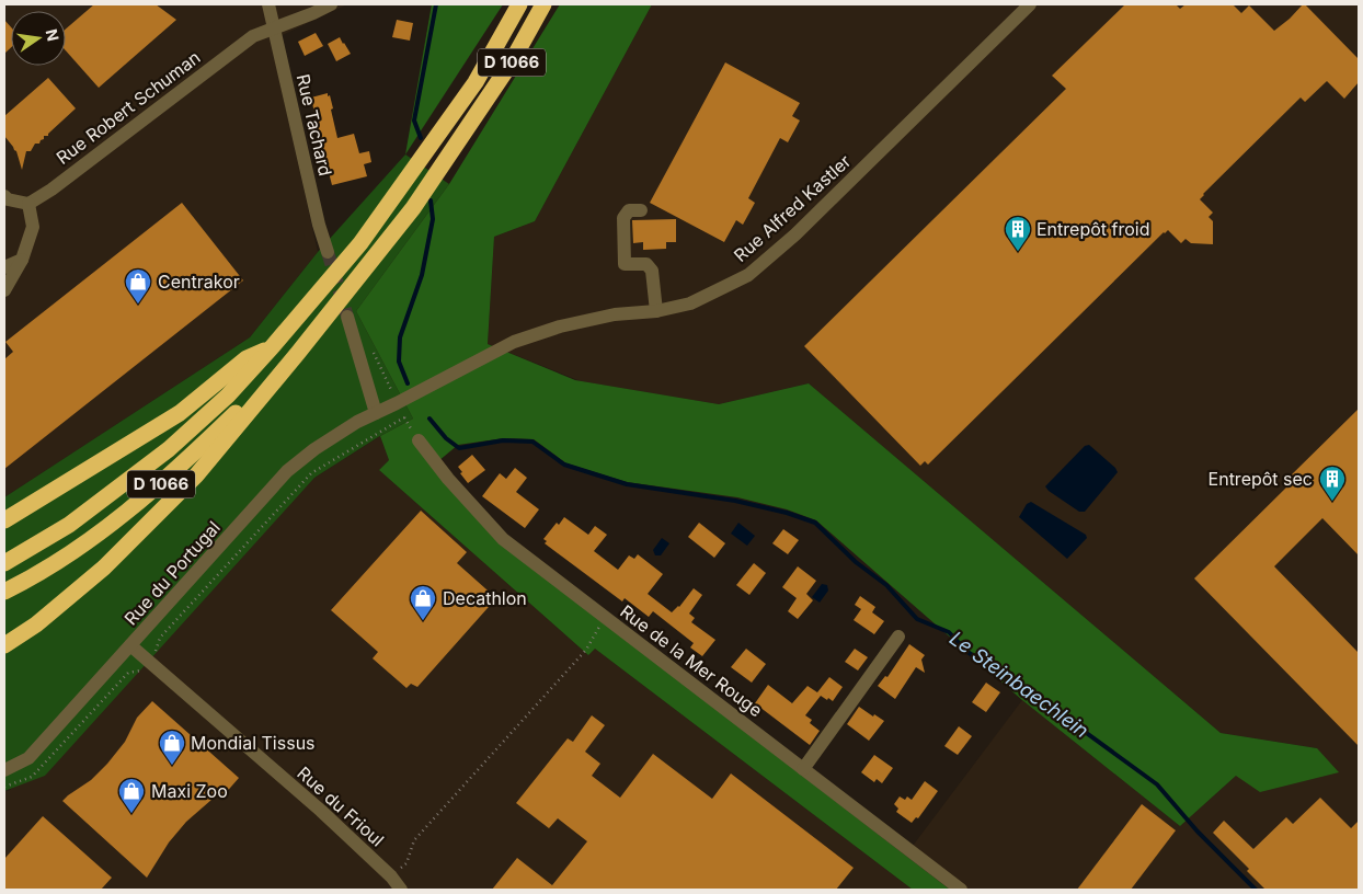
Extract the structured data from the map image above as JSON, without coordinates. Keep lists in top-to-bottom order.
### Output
{
  "streets": {
    "highway": ["D 1066"],
    "street": [
      "Rue Robert Schuman",
      "Rue Tachard",
      "Rue Alfred Kastler",
      "Rue du Portugal",
      "Rue de la Mer Rouge",
      "Rue du Frioul"
    ]
  },
  "crossings": [
    ["Rue Robert Schuman", "Rue Tachard"],
    ["Rue Alfred Kastler", "Rue du Portugal"],
    ["Rue du Portugal", "Rue du Frioul"]
  ],
  "water": ["Le Steinbaechlein"],
  "places": {
    "building": ["Entrepôt froid", "Entrepôt sec"],
    "shop": [
      "Centrakor",
      "Decathlon",
      "Mondial Tissus",
      "Maxi Zoo"
    ]
  },
  "north": "right"
}
